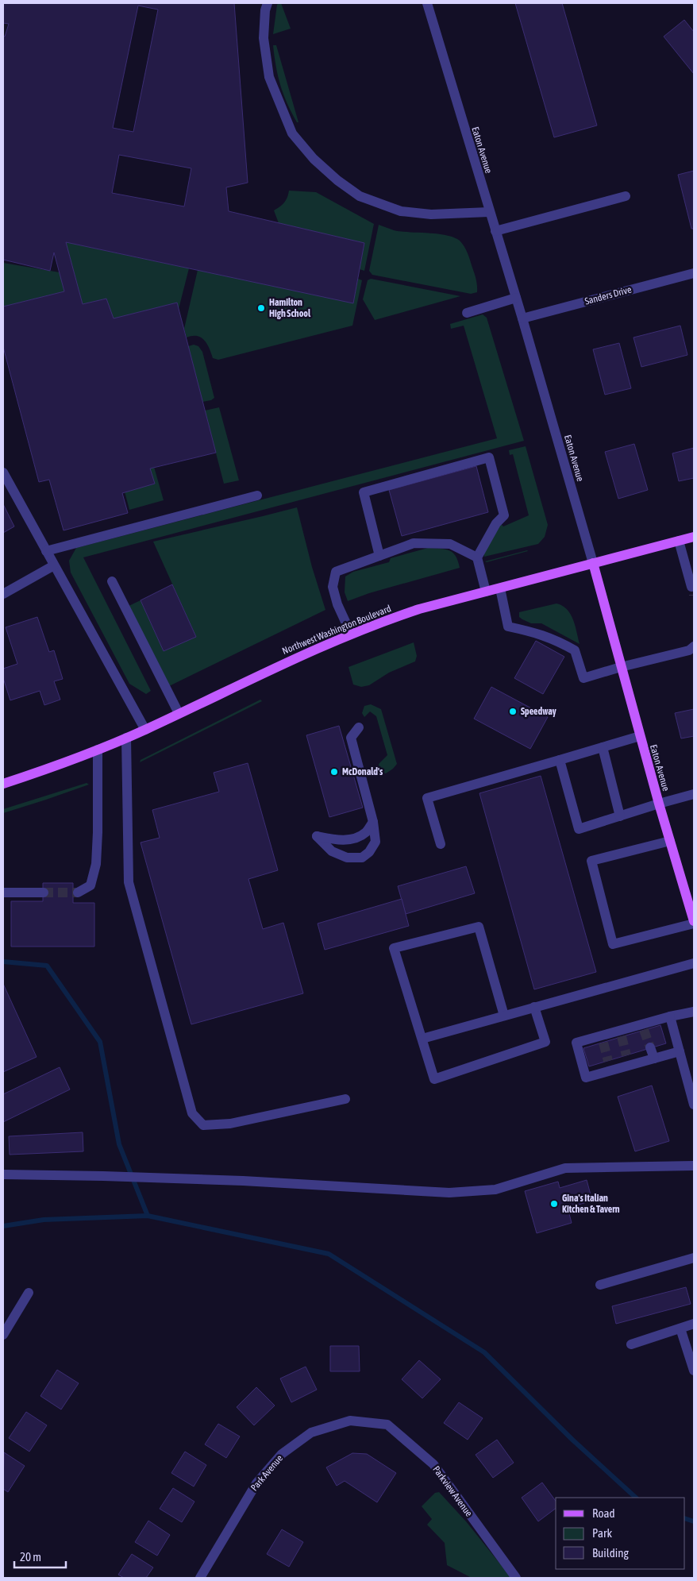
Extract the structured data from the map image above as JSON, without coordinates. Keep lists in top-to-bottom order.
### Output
{
  "streets": {
    "main road": ["Eaton Avenue", "Northwest Washington Boulevard"],
    "street": ["Sanders Drive", "Park Avenue", "Parkview Avenue"]
  },
  "crossings": [
    ["Eaton Avenue", "Sanders Drive"],
    ["Eaton Avenue", "Northwest Washington Boulevard"],
    ["Park Avenue", "Parkview Avenue"]
  ],
  "places": [
    "Hamilton High School",
    "Speedway",
    "McDonald's",
    "Gina's Italian Kitchen & Tavern"
  ],
  "legend": ["Road", "Park", "Building"],
  "scale_bar": "20 m"
}
